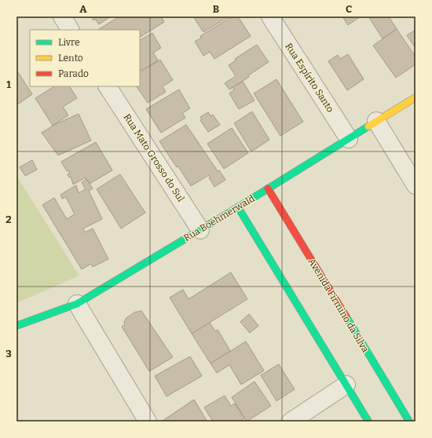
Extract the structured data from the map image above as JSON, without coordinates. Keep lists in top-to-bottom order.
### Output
{
  "streets": {
    "street": [
      "Rua Espírito Santo",
      "Rua Mato Grosso do Sul",
      "Rua Boehmerwald",
      "Avenida Firmino da Silva"
    ]
  },
  "crossings": [
    ["Rua Espírito Santo", "Rua Boehmerwald"],
    ["Rua Mato Grosso do Sul", "Rua Boehmerwald"],
    ["Rua Boehmerwald", "Avenida Firmino da Silva"]
  ],
  "legend": ["Livre", "Lento", "Parado"],
  "grid": {
    "columns": ["A", "B", "C"],
    "rows": ["1", "2", "3"]
  }
}
